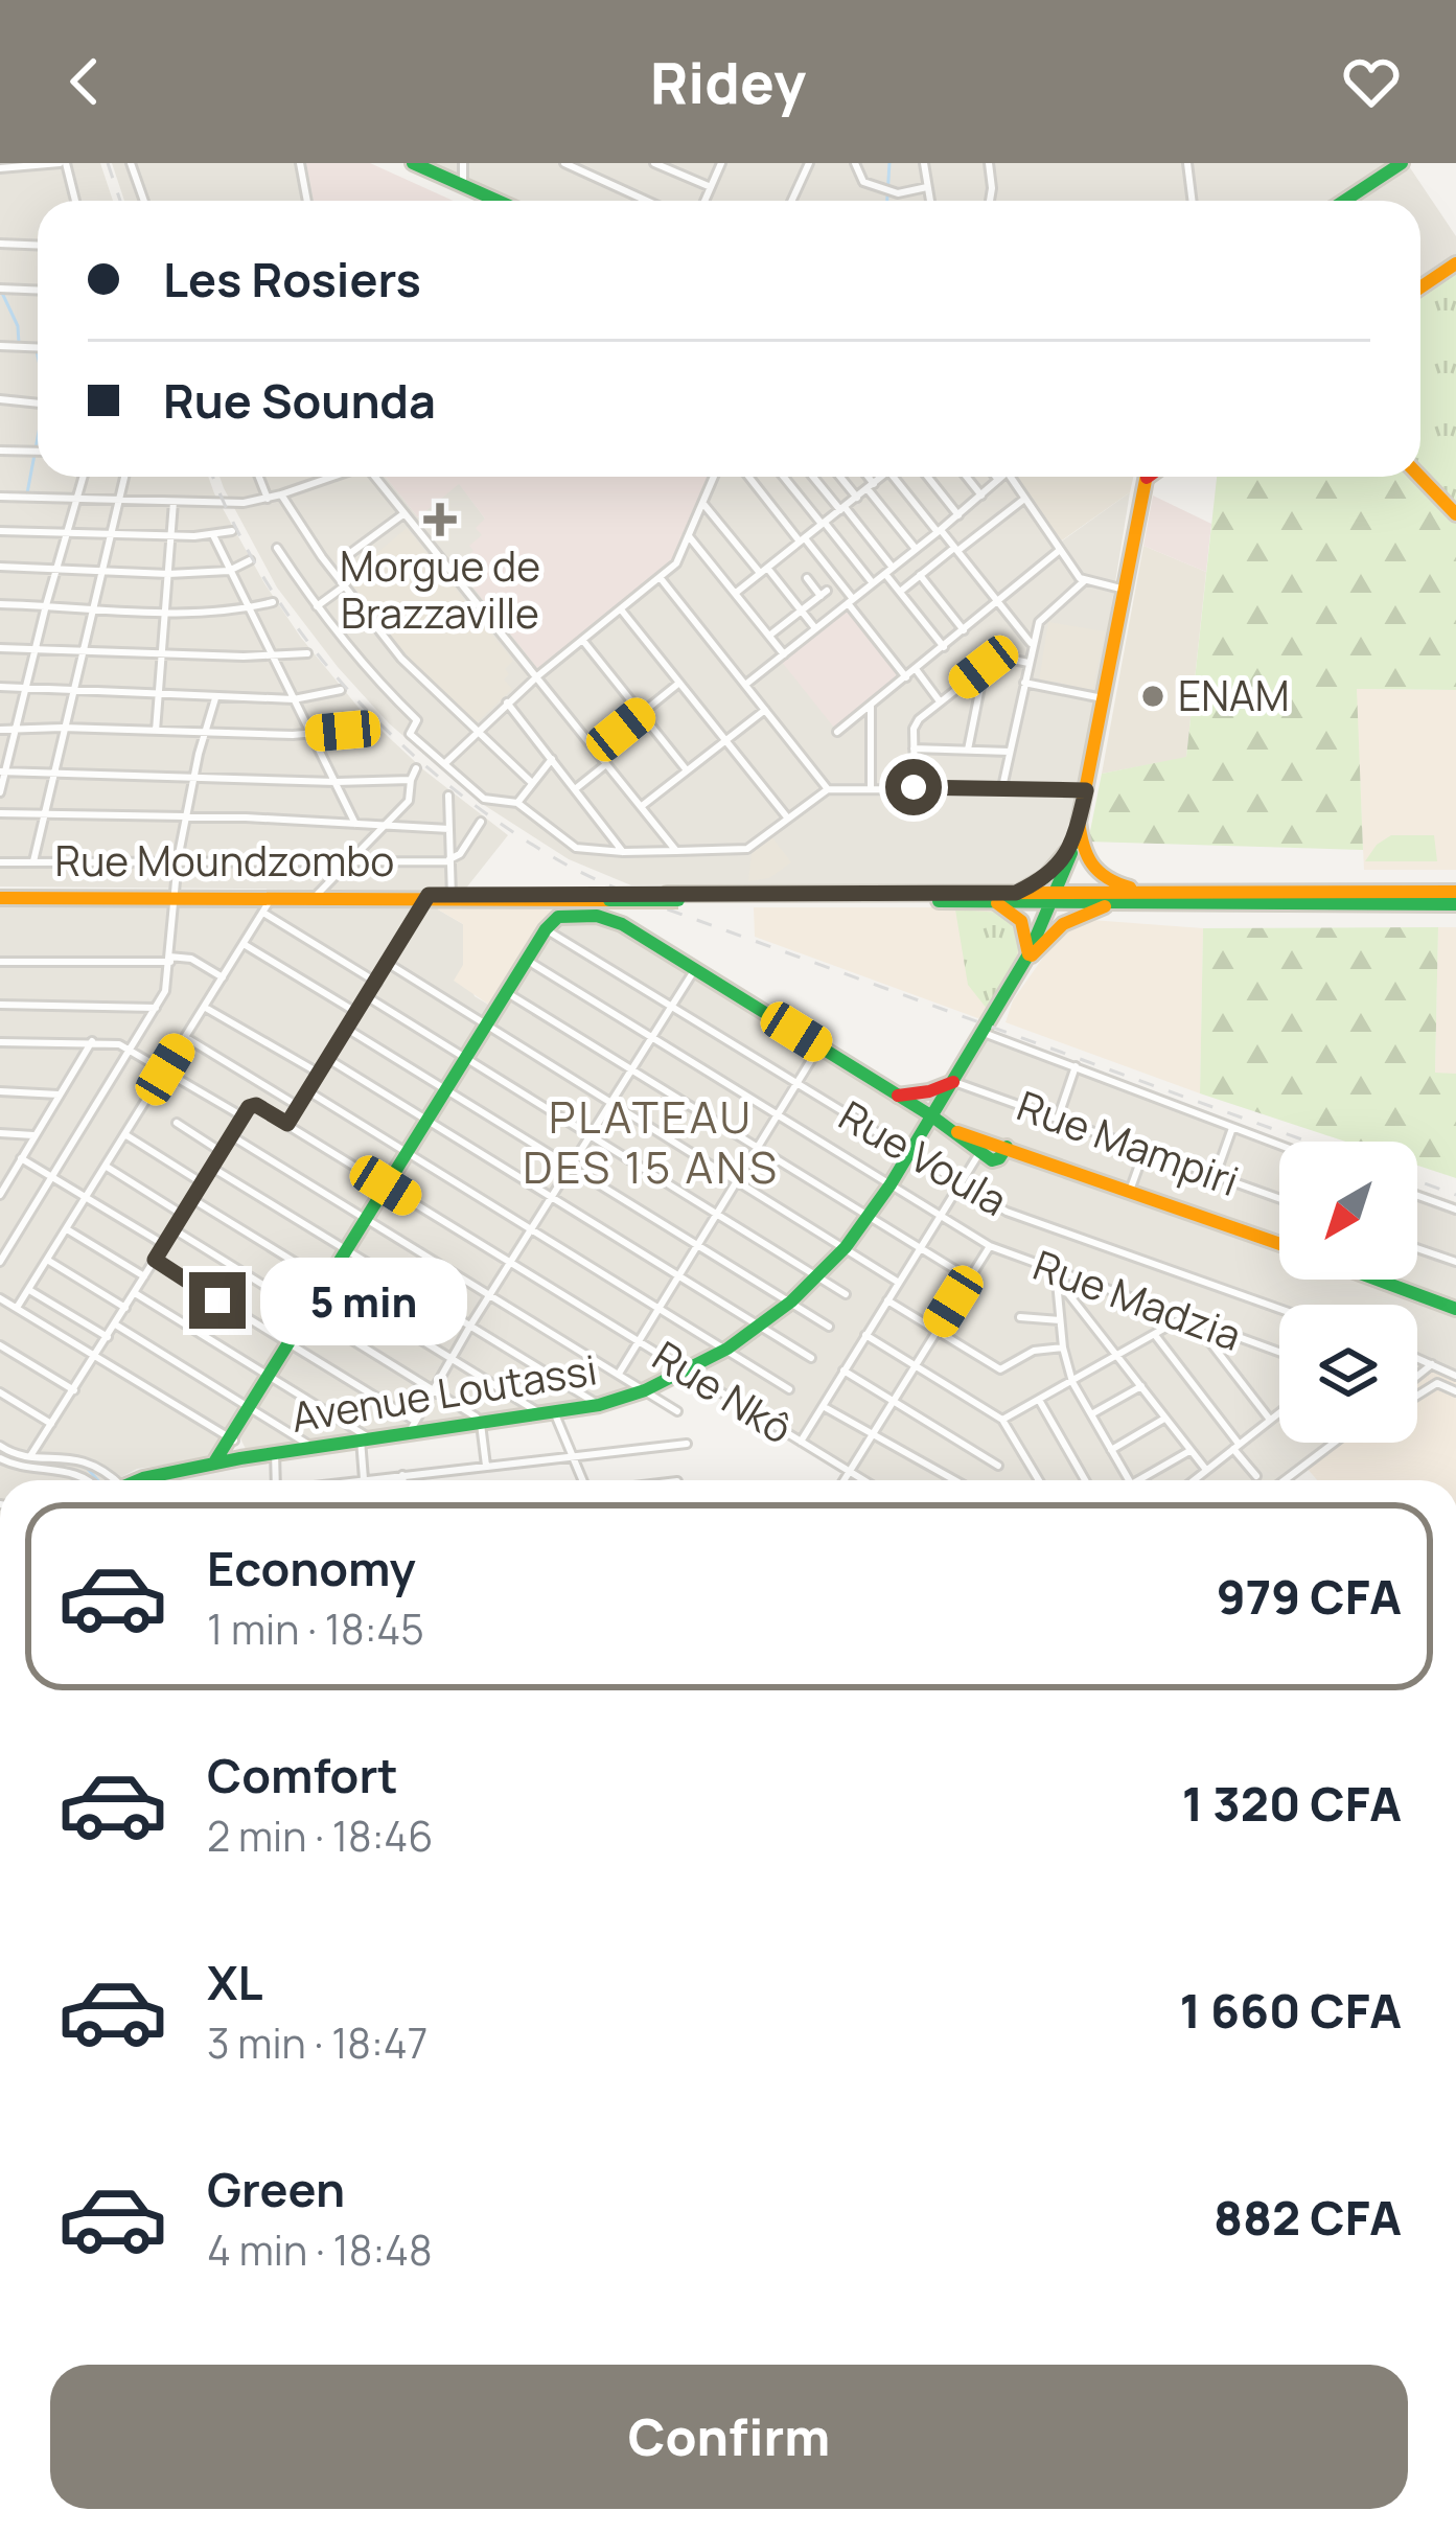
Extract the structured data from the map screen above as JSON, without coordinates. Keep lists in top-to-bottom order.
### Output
{
  "streets": {
    "main road": ["Avenue Loutassi"],
    "street": [
      "Rue Moundzombo",
      "Rue Mampiri",
      "Rue Voula",
      "Rue Madzia",
      "Rue Nkô"
    ]
  },
  "crossings": [
    ["Rue Mampiri", "Avenue Loutassi"],
    ["Rue Voula", "Avenue Loutassi"],
    ["Rue Madzia", "Avenue Loutassi"],
    ["Rue Nkô", "Avenue Loutassi"]
  ],
  "districts": ["PLATEAU DES 15 ANS"],
  "places": {
    "health": ["Morgue de Brazzaville"],
    "other": ["ENAM"]
  },
  "north": "bottom left",
  "page": {
    "header": "Ridey",
    "banner": ["Les Rosiers", "Rue Sounda"],
    "bubble": "5 min",
    "list": [
      {
        "name": "Economy",
        "note": "1 min · 18:45",
        "value": "979 CFA"
      },
      {
        "name": "Comfort",
        "note": "2 min · 18:46",
        "value": "1 320 CFA"
      },
      {
        "name": "XL",
        "note": "3 min · 18:47",
        "value": "1 660 CFA"
      },
      {
        "name": "Green",
        "note": "4 min · 18:48",
        "value": "882 CFA"
      }
    ],
    "buttons": "Confirm"
  }
}
